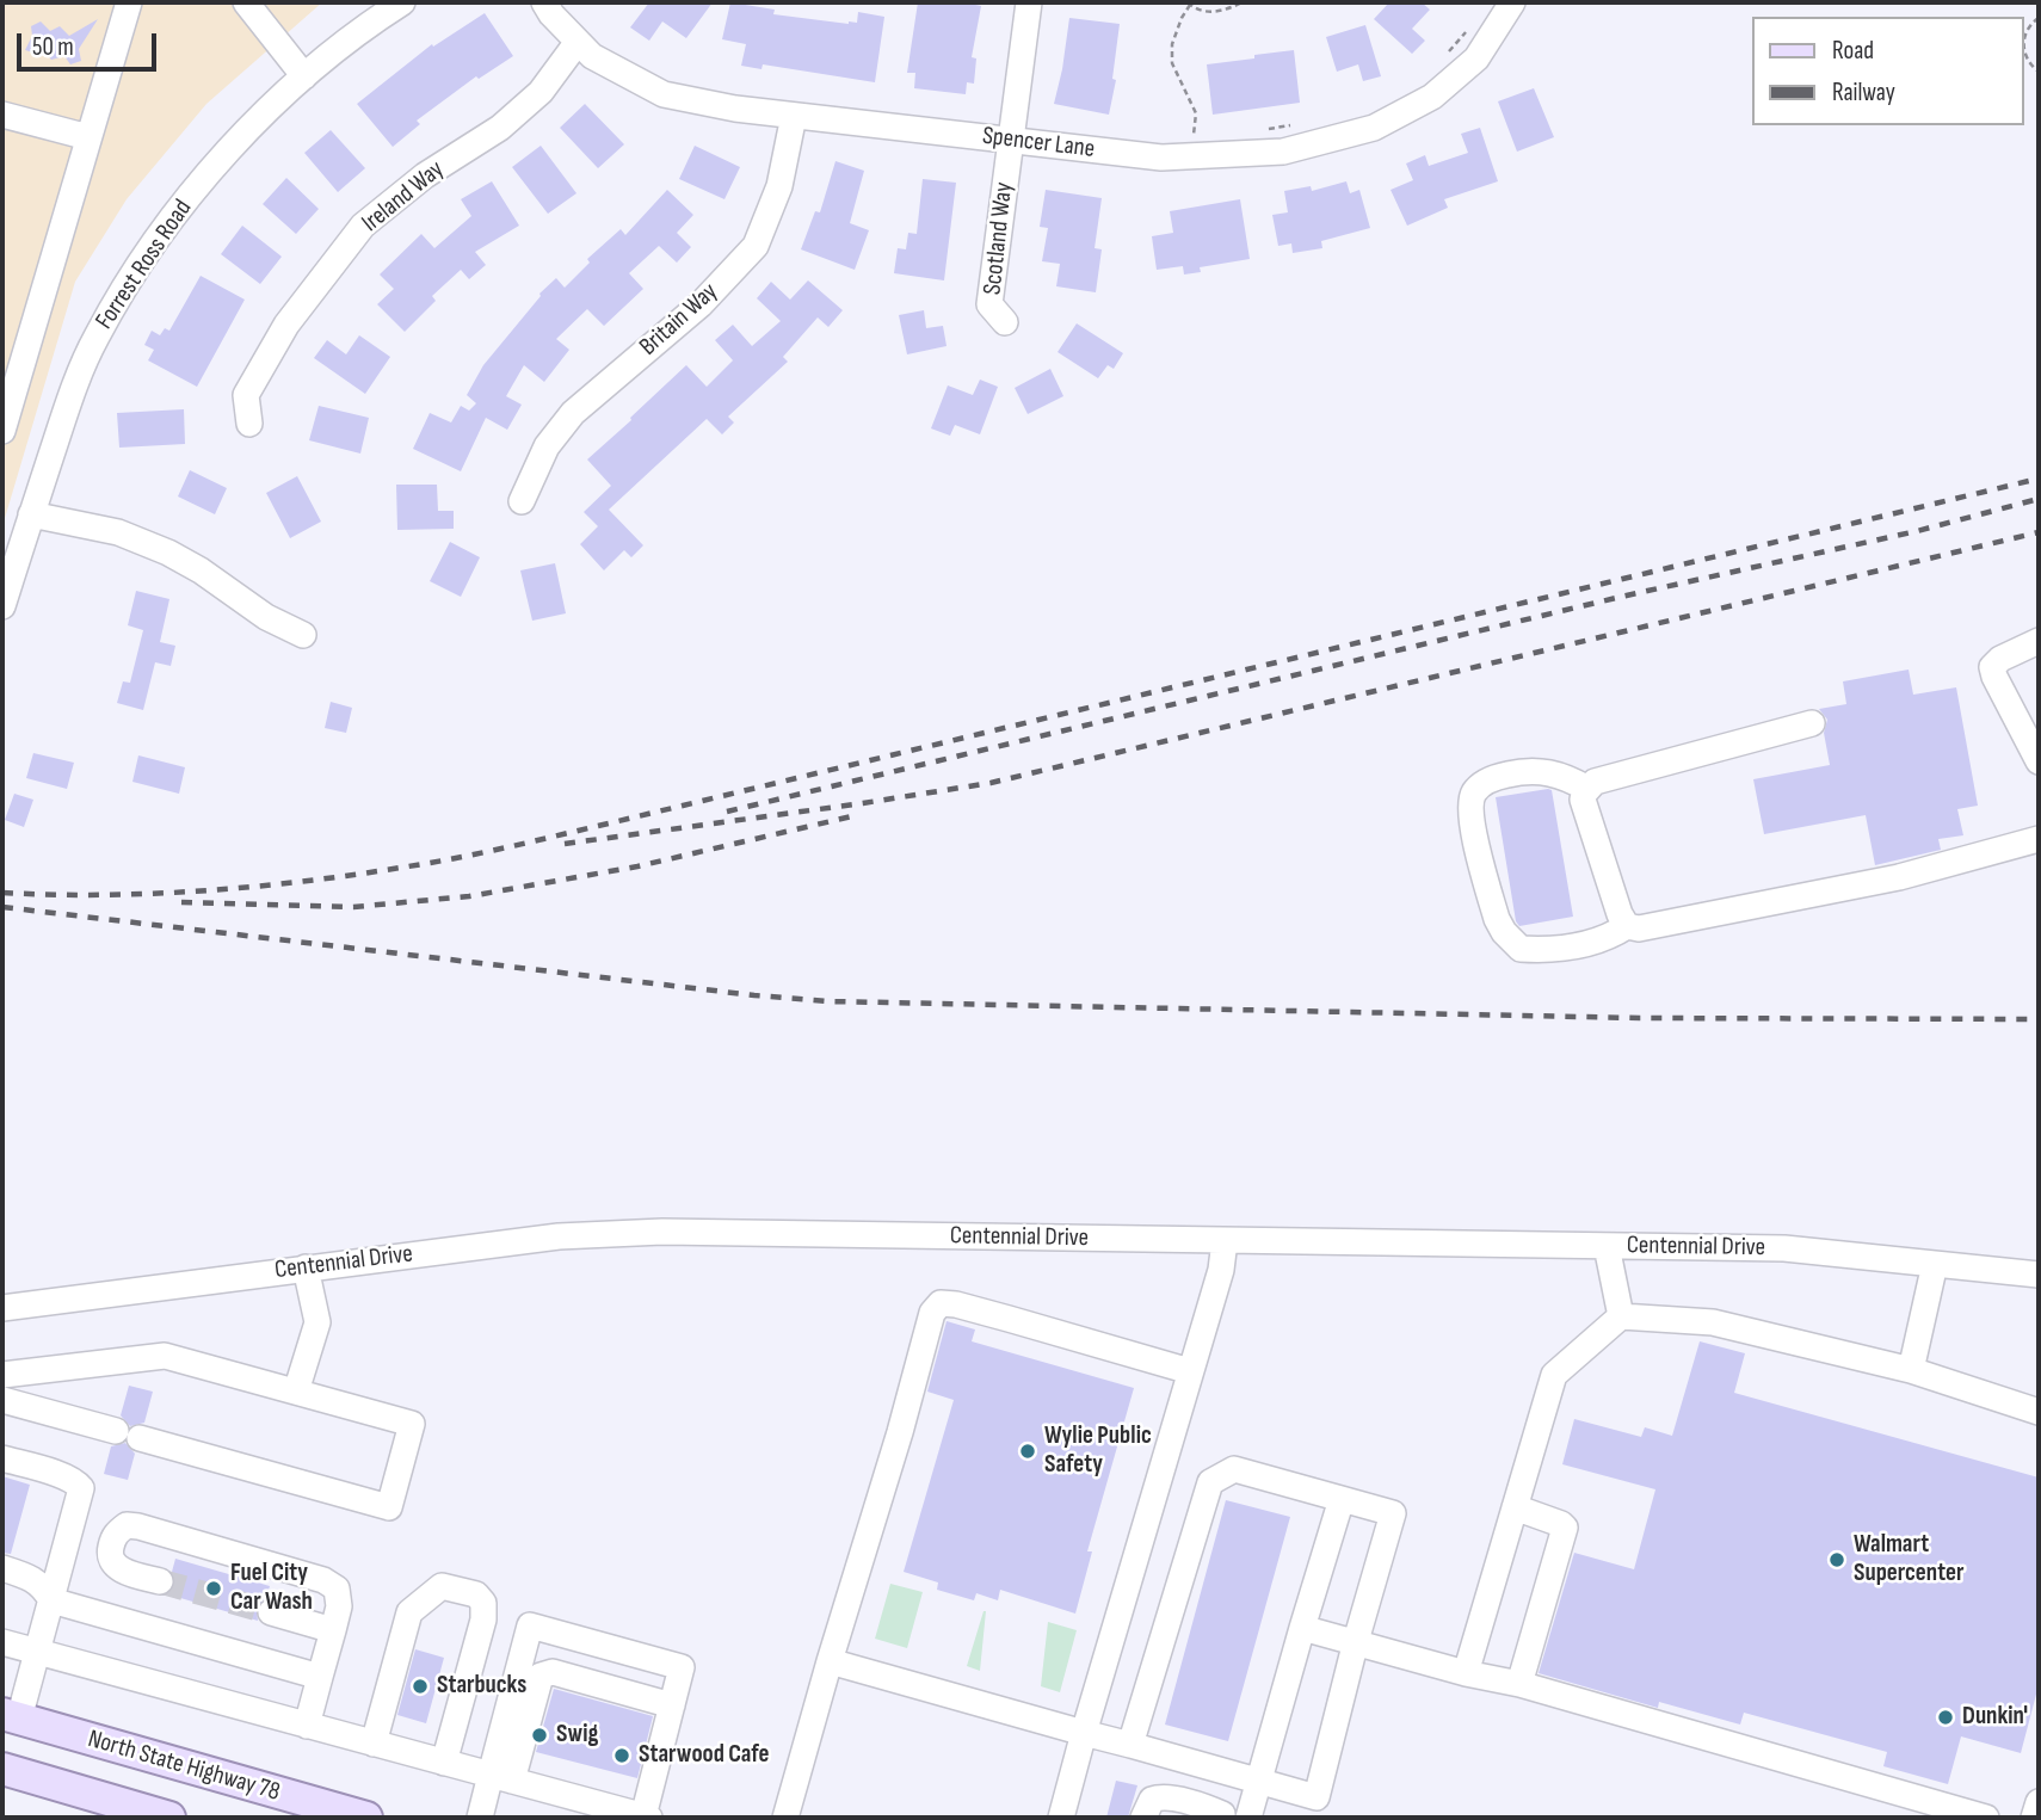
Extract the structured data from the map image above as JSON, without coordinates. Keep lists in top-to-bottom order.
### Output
{
  "streets": {
    "main road": ["North State Highway 78"],
    "street": [
      "Spencer Lane",
      "Ireland Way",
      "Scotland Way",
      "Forrest Ross Road",
      "Britain Way",
      "Centennial Drive"
    ]
  },
  "crossings": [
    ["Spencer Lane", "Ireland Way"],
    ["Spencer Lane", "Scotland Way"],
    ["Spencer Lane", "Britain Way"]
  ],
  "places": [
    "Wylie Public Safety",
    "Walmart Supercenter",
    "Fuel City Car Wash",
    "Starbucks",
    "Dunkin'",
    "Swig",
    "Starwood Cafe"
  ],
  "legend": ["Road", "Railway"],
  "scale_bar": "50 m"
}
